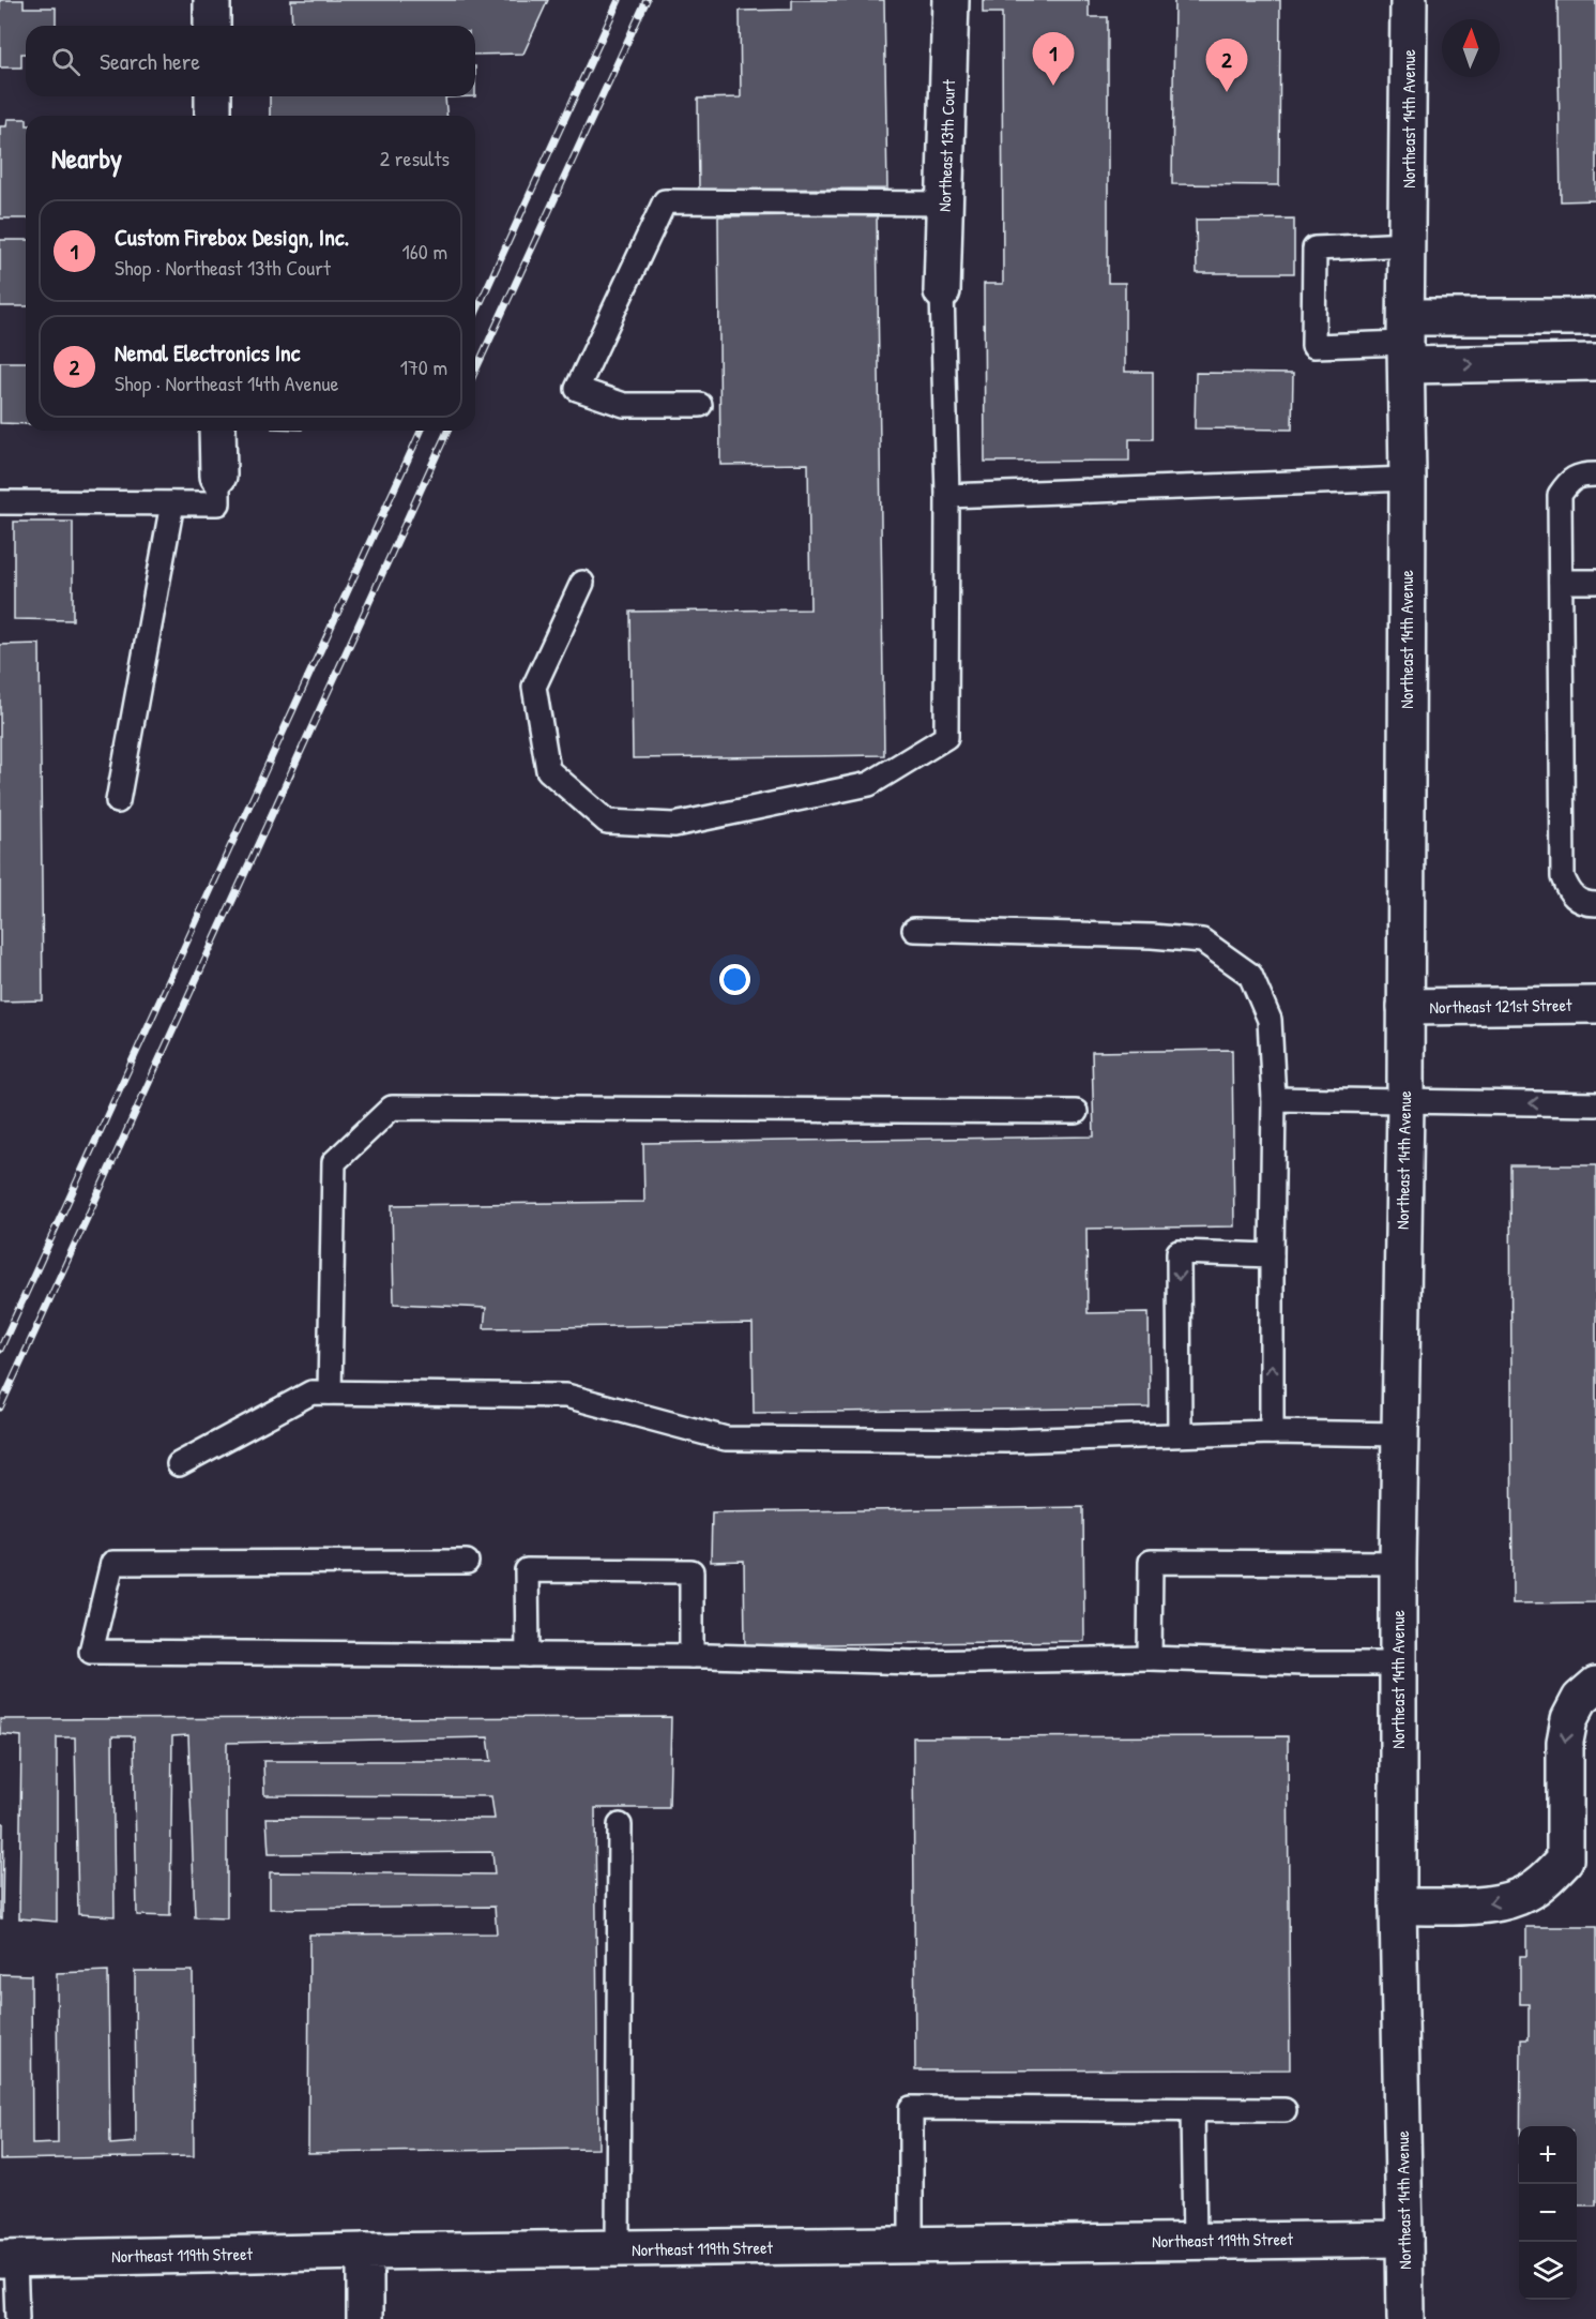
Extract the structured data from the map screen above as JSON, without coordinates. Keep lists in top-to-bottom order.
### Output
{
  "streets": {
    "street": [
      "Northeast 14th Avenue",
      "Northeast 13th Court",
      "Northeast 121st Street",
      "Northeast 119th Street"
    ]
  },
  "crossings": [
    ["Northeast 14th Avenue", "Northeast 121st Street"],
    ["Northeast 14th Avenue", "Northeast 119th Street"]
  ],
  "north": "top",
  "page": {
    "search": "Search here",
    "pins": ["1", "2"],
    "heading": ["Nearby", "2 results"],
    "list": [
      {
        "mark": "1",
        "name": "Custom Firebox Design, Inc.",
        "note": "Shop · Northeast 13th Court",
        "value": "160 m"
      },
      {
        "mark": "2",
        "name": "Nemal Electronics Inc",
        "note": "Shop · Northeast 14th Avenue",
        "value": "170 m"
      }
    ],
    "map_buttons": ["+", "−"]
  }
}
